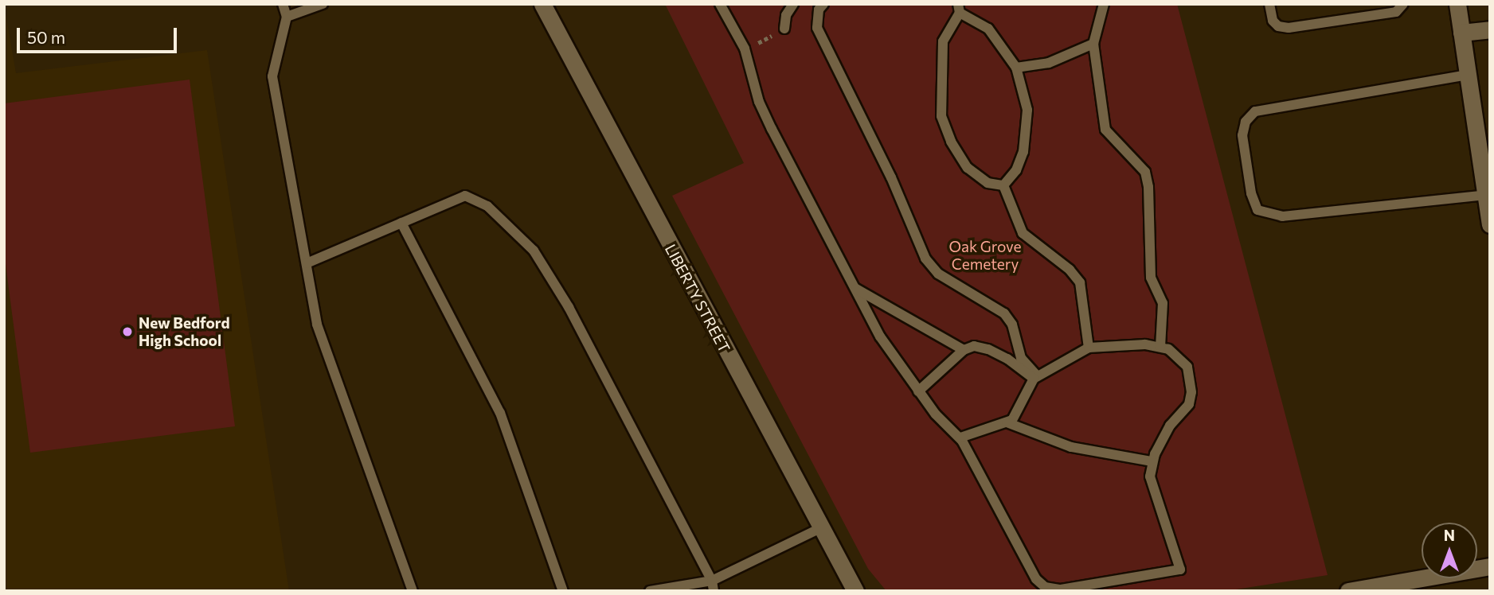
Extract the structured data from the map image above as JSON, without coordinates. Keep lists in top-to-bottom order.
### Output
{
  "streets": {
    "street": ["LIBERTY STREET"]
  },
  "parks": ["Oak Grove Cemetery"],
  "places": ["New Bedford High School"],
  "scale_bar": "50 m",
  "north": "top"
}
